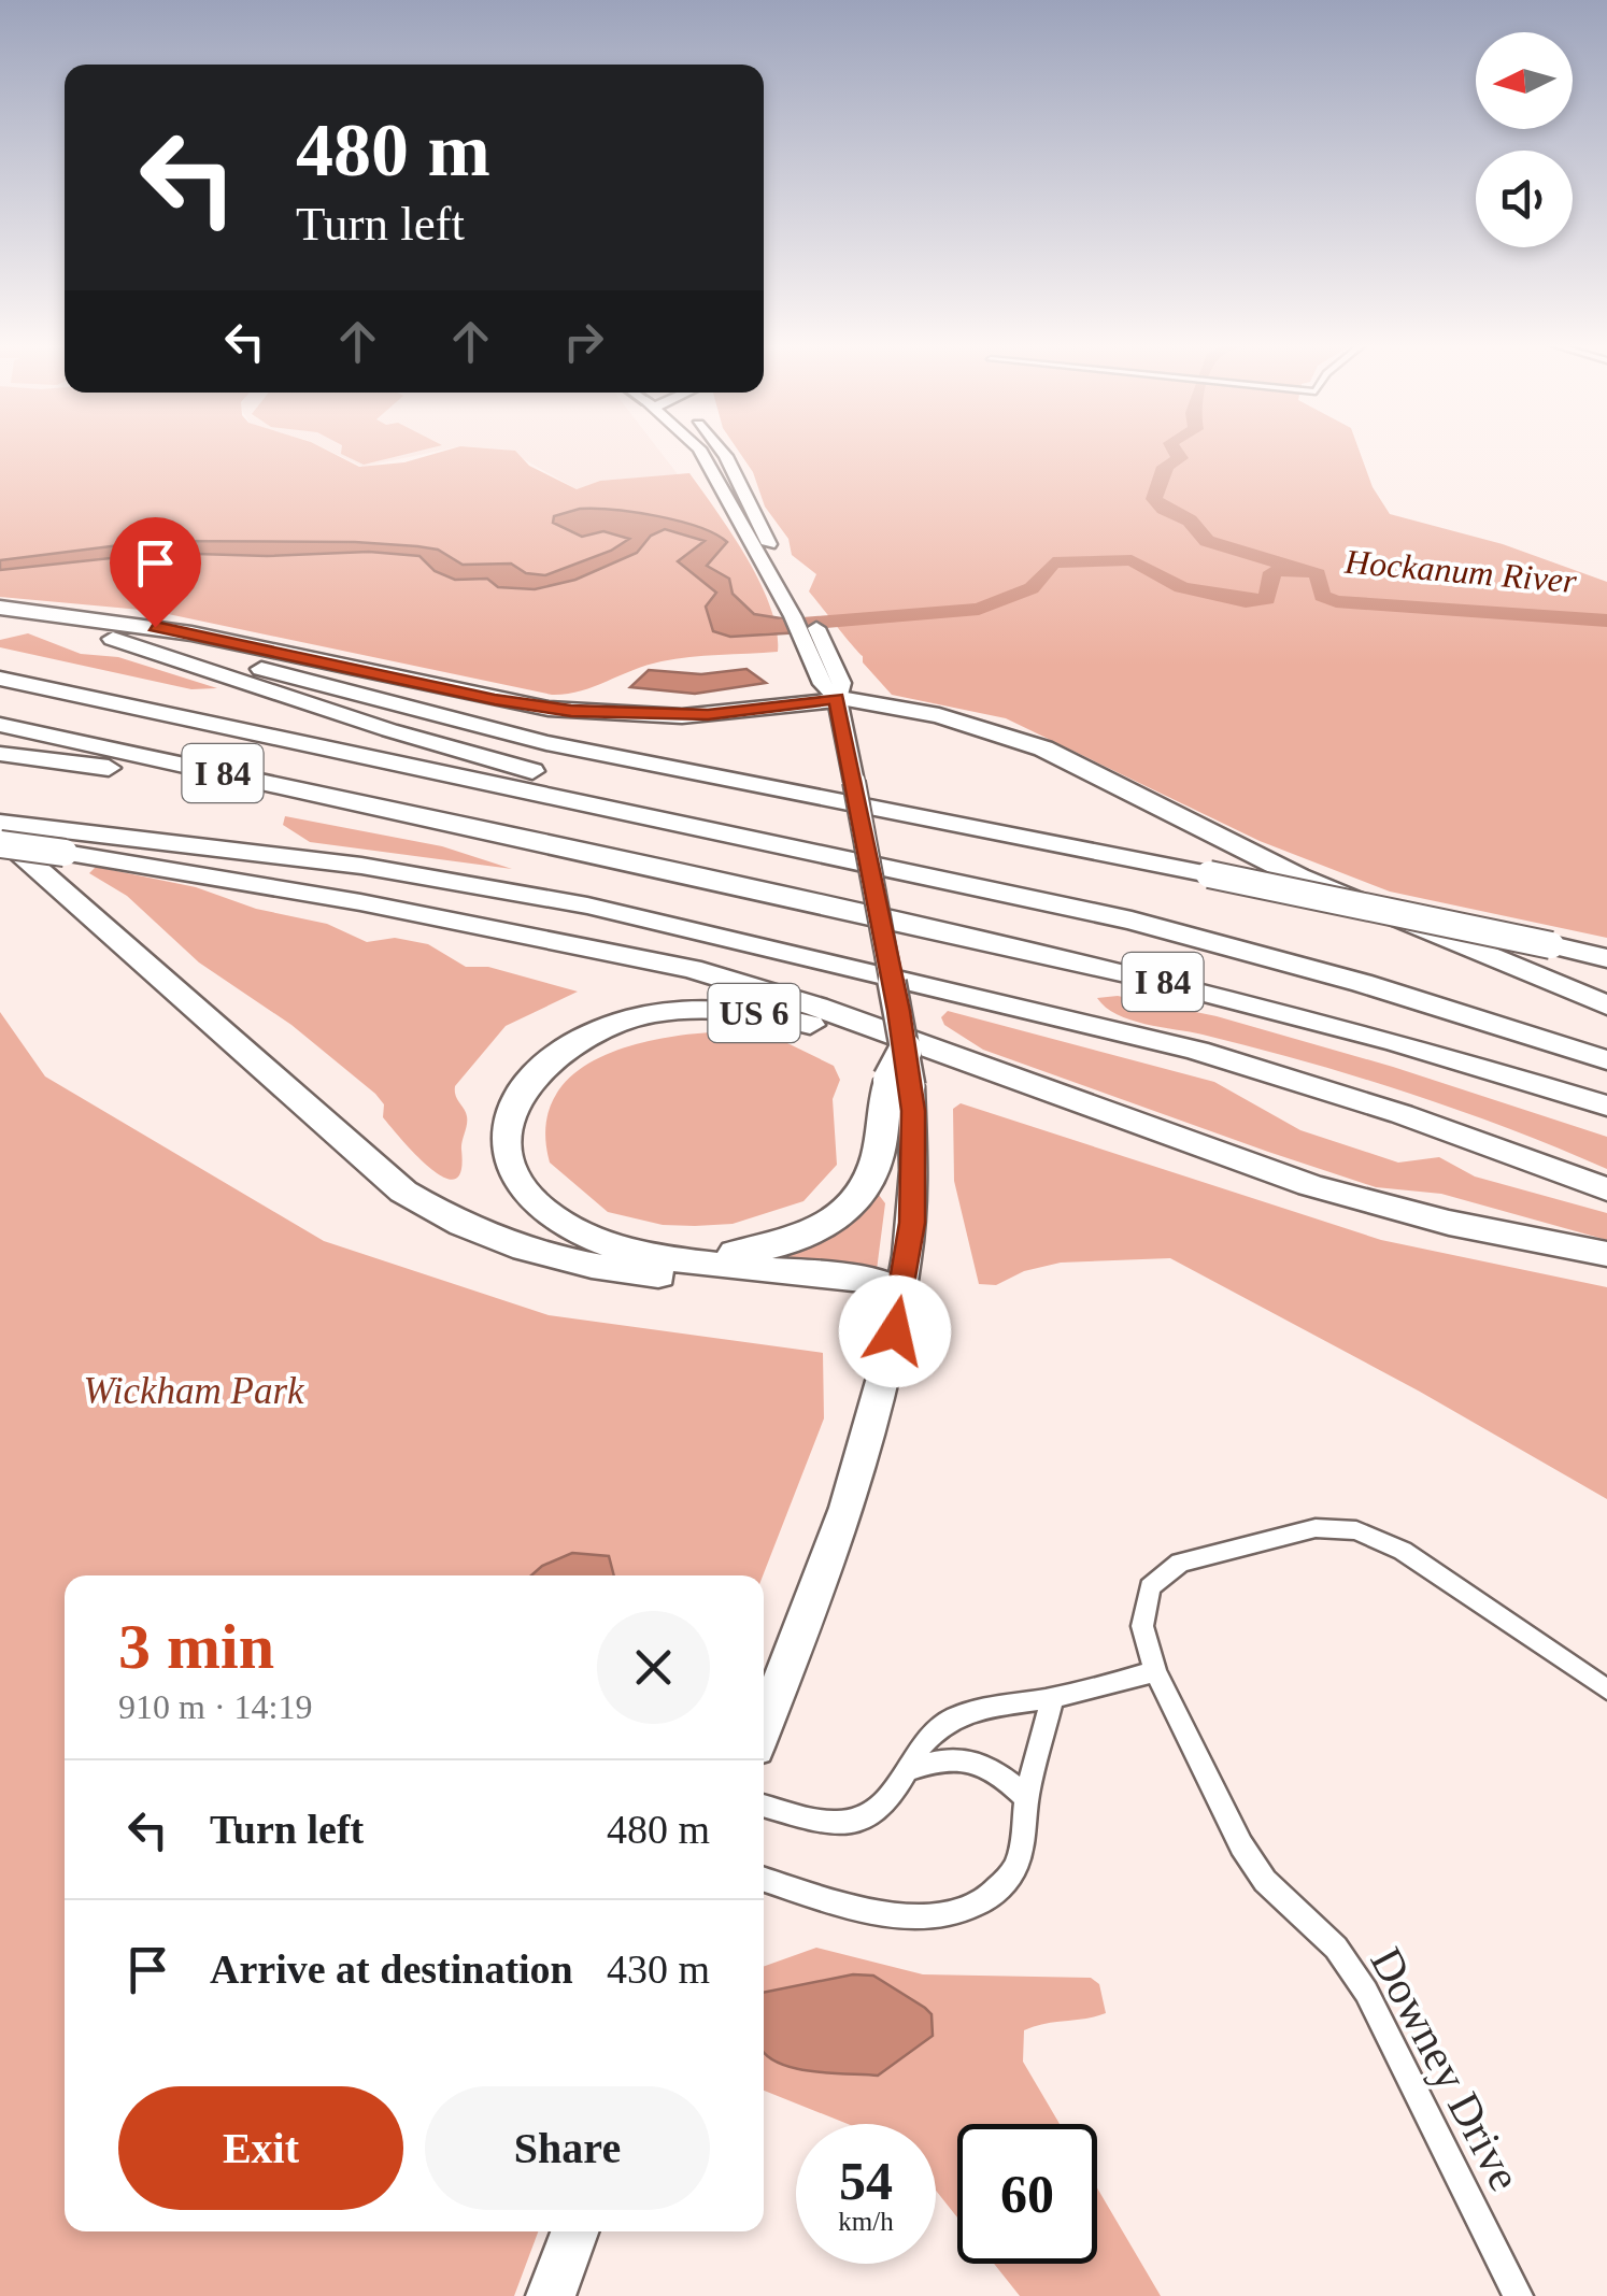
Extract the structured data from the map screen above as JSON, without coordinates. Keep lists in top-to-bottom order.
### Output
{
  "streets": {
    "highway": ["I 84", "US 6"],
    "street": ["Downey Drive"]
  },
  "water": ["Hockanum River"],
  "parks": ["Wickham Park"],
  "north": "left",
  "page": {
    "turn": ["480 m", "Turn left"],
    "heading": ["3 min", "910 m · 14:19"],
    "list": [
      {
        "name": "Turn left",
        "value": "480 m"
      },
      {
        "name": "Arrive at destination",
        "value": "430 m"
      }
    ],
    "buttons": ["Exit", "Share"],
    "speed": "54 km/h",
    "limit": "60"
  }
}
